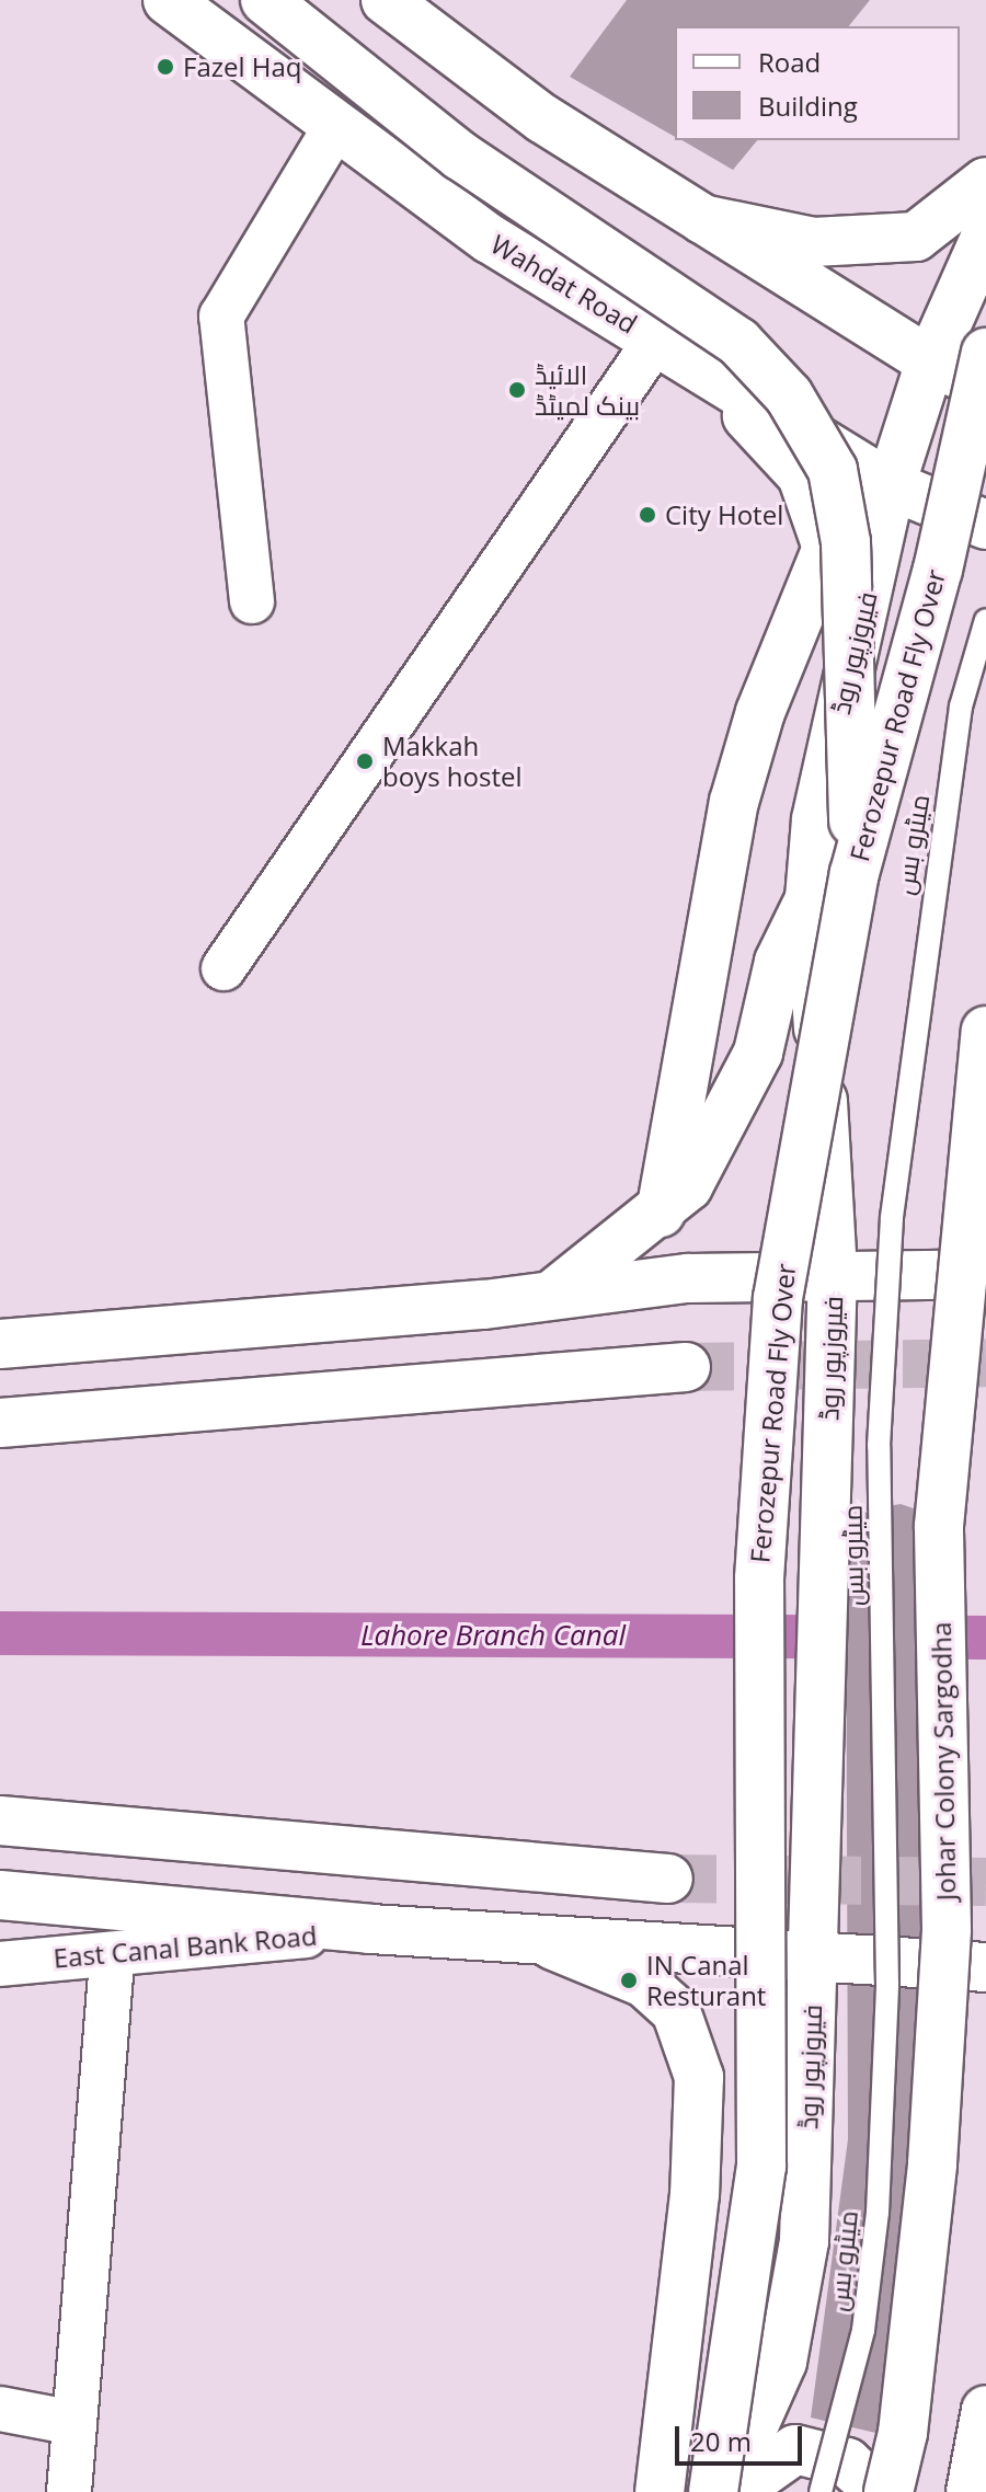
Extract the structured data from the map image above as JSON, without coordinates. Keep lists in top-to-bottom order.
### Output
{
  "streets": {
    "main road": [
      "Wahdat Road",
      "فیروزپور روڈ",
      "Ferozepur Road Fly Over",
      "Johar Colony Sargodha"
    ],
    "street": ["East Canal Bank Road"],
    "lane": ["میٹرو بس"]
  },
  "crossings": [
    ["Wahdat Road", "فیروزپور روڈ"]
  ],
  "water": ["Lahore Branch Canal"],
  "places": [
    "Fazel Haq",
    "الائیڈ بینک لمیٹڈ",
    "City Hotel",
    "Makkah boys hostel",
    "IN Canal Resturant"
  ],
  "legend": ["Road", "Building"],
  "scale_bar": "20 m"
}
